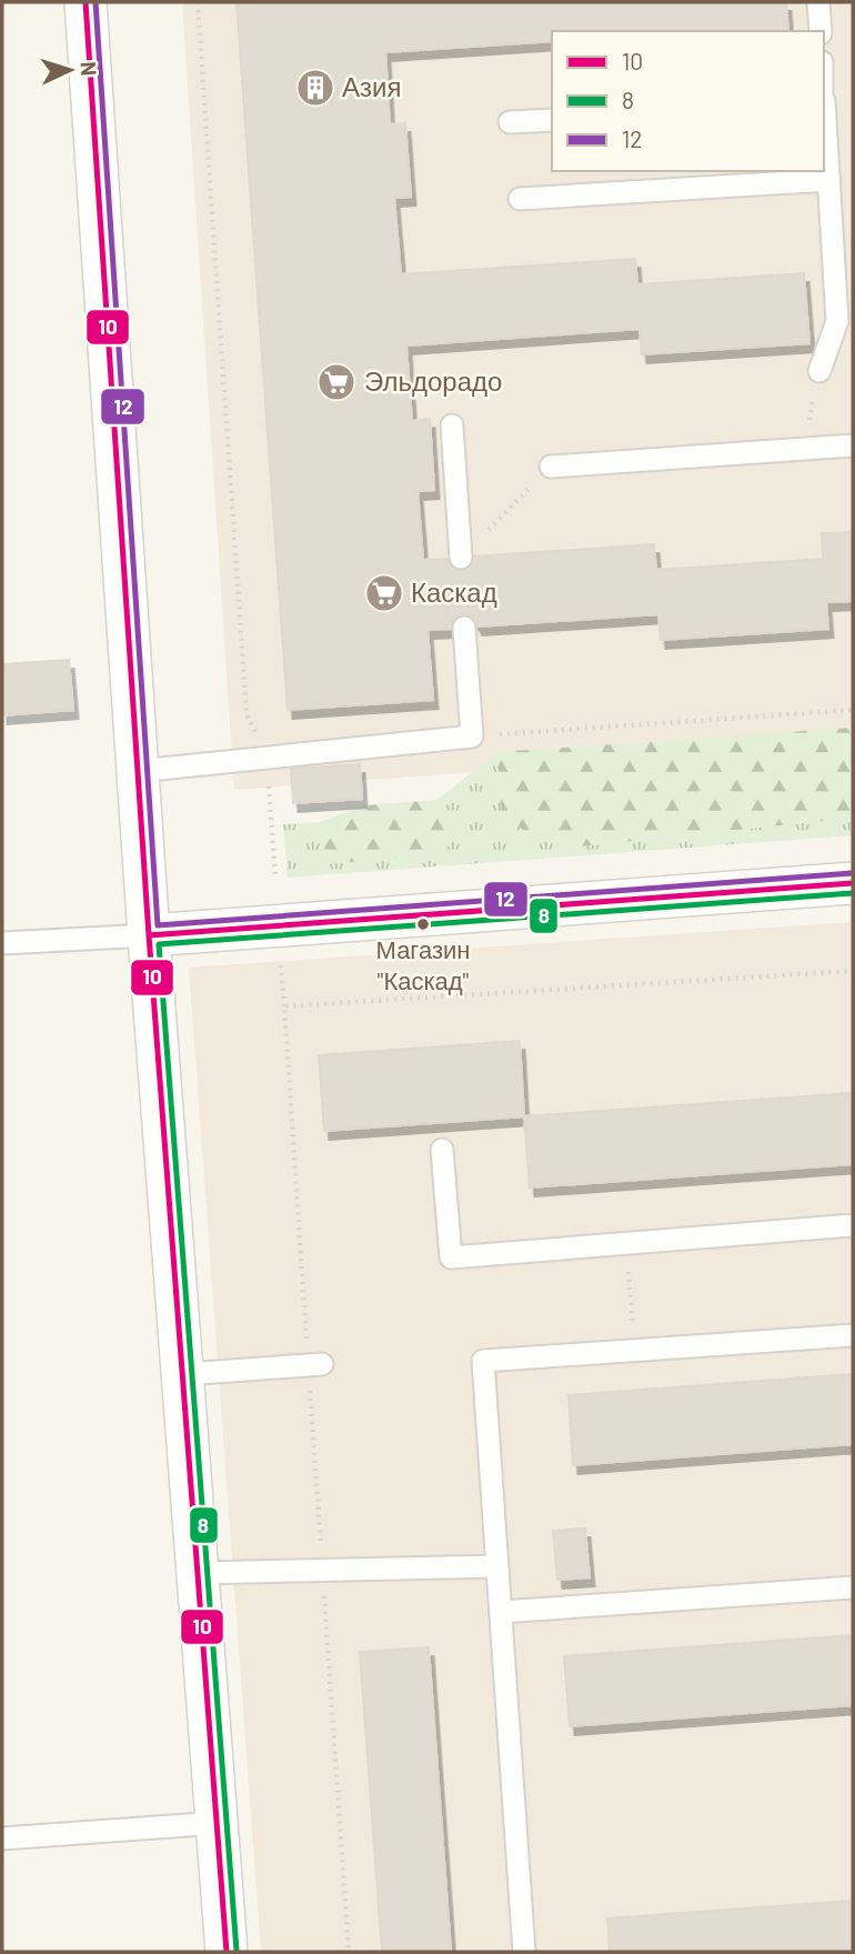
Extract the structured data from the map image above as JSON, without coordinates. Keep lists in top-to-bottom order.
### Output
{
  "places": {
    "building": ["Азия"],
    "supermarket": ["Эльдорадо", "Каскад"],
    "other": ["Магазин \"Каскад\""]
  },
  "lines": ["transit line 10", "transit line 12", "transit line 8"],
  "legend": ["10", "8", "12"],
  "north": "right"
}
